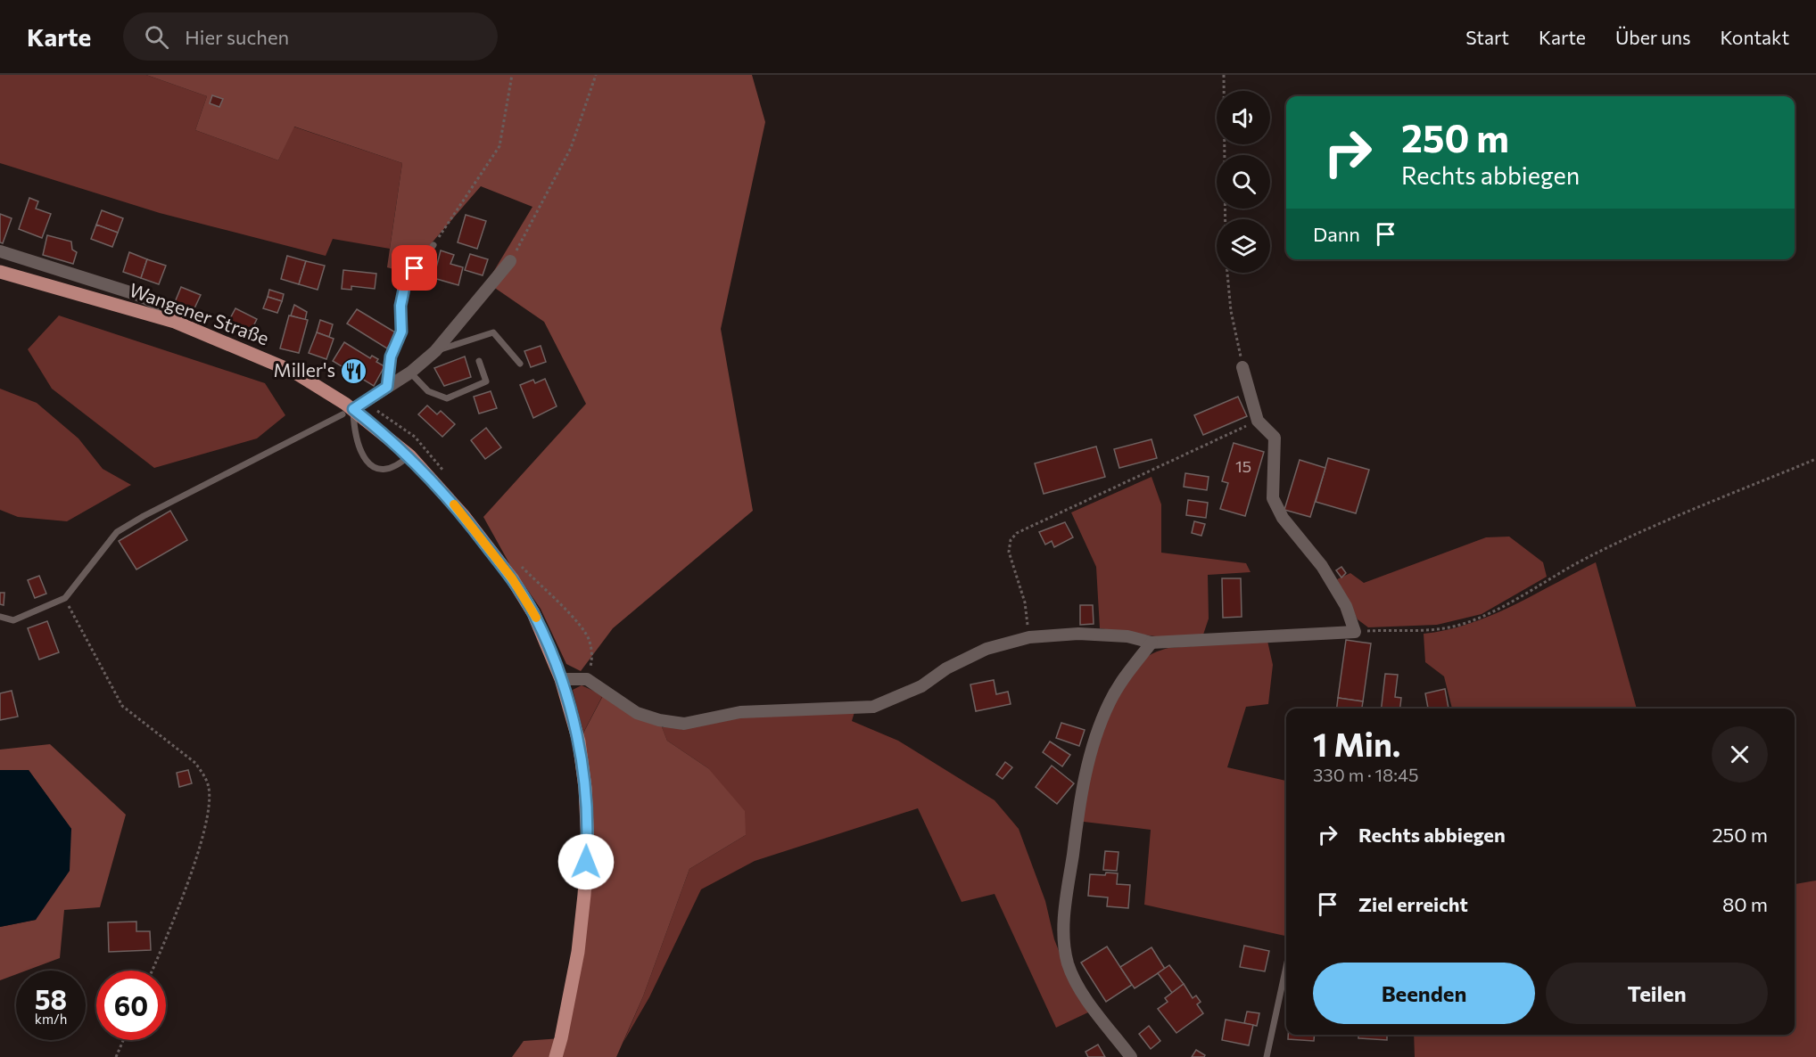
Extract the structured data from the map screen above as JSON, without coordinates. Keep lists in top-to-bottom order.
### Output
{
  "streets": {
    "main road": ["Wangener Straße"]
  },
  "places": {
    "restaurant": ["Miller's"]
  },
  "house_numbers": ["15"],
  "page": {
    "header": "Karte",
    "search": "Hier suchen",
    "nav": [
      "Start",
      "Karte",
      "Über uns",
      "Kontakt"
    ],
    "turn": ["250 m", "Rechts abbiegen"],
    "then": "Dann",
    "heading": ["1 Min.", "330 m · 18:45"],
    "list": [
      {
        "name": "Rechts abbiegen",
        "value": "250 m"
      },
      {
        "name": "Ziel erreicht",
        "value": "80 m"
      }
    ],
    "buttons": ["Beenden", "Teilen"],
    "speed": "58 km/h",
    "limit": "60"
  }
}
